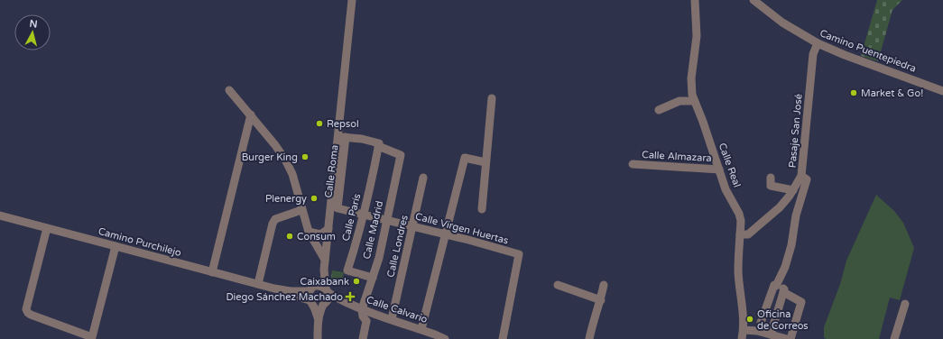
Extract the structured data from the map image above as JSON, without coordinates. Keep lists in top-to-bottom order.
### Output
{
  "streets": {
    "street": [
      "Camino Puentepiedra",
      "Pasaje San José",
      "Calle Almazara",
      "Calle Real",
      "Calle Roma",
      "Calle París",
      "Calle Virgen Huertas",
      "Calle Madrid",
      "Camino Purchilejo",
      "Calle Londres",
      "Calle Calvario"
    ]
  },
  "crossings": [
    ["Camino Puentepiedra", "Pasaje San José"],
    ["Pasaje San José", "Calle Real"],
    ["Calle Almazara", "Calle Real"],
    ["Calle Roma", "Calle Virgen Huertas"],
    ["Calle París", "Calle Virgen Huertas"],
    ["Calle París", "Calle Madrid"],
    ["Calle Virgen Huertas", "Calle Madrid"],
    ["Calle Virgen Huertas", "Calle Londres"],
    ["Calle Madrid", "Calle Calvario"],
    ["Camino Purchilejo", "Calle Calvario"],
    ["Calle Londres", "Calle Calvario"]
  ],
  "places": {
    "other": [
      "Market & Go!",
      "Repsol",
      "Burger King",
      "Plenergy",
      "Consum",
      "Caixabank",
      "Oficina de Correos"
    ],
    "health": ["Diego Sánchez Machado"]
  },
  "north": "top"
}
